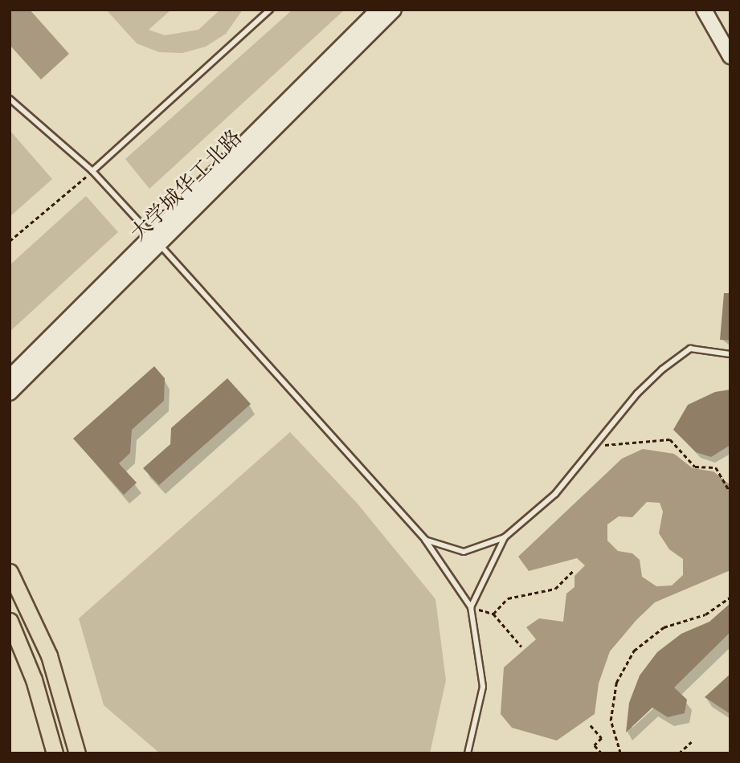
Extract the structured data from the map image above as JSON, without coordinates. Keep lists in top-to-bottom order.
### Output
{
  "streets": {
    "main road": ["大学城华工北路"]
  }
}
